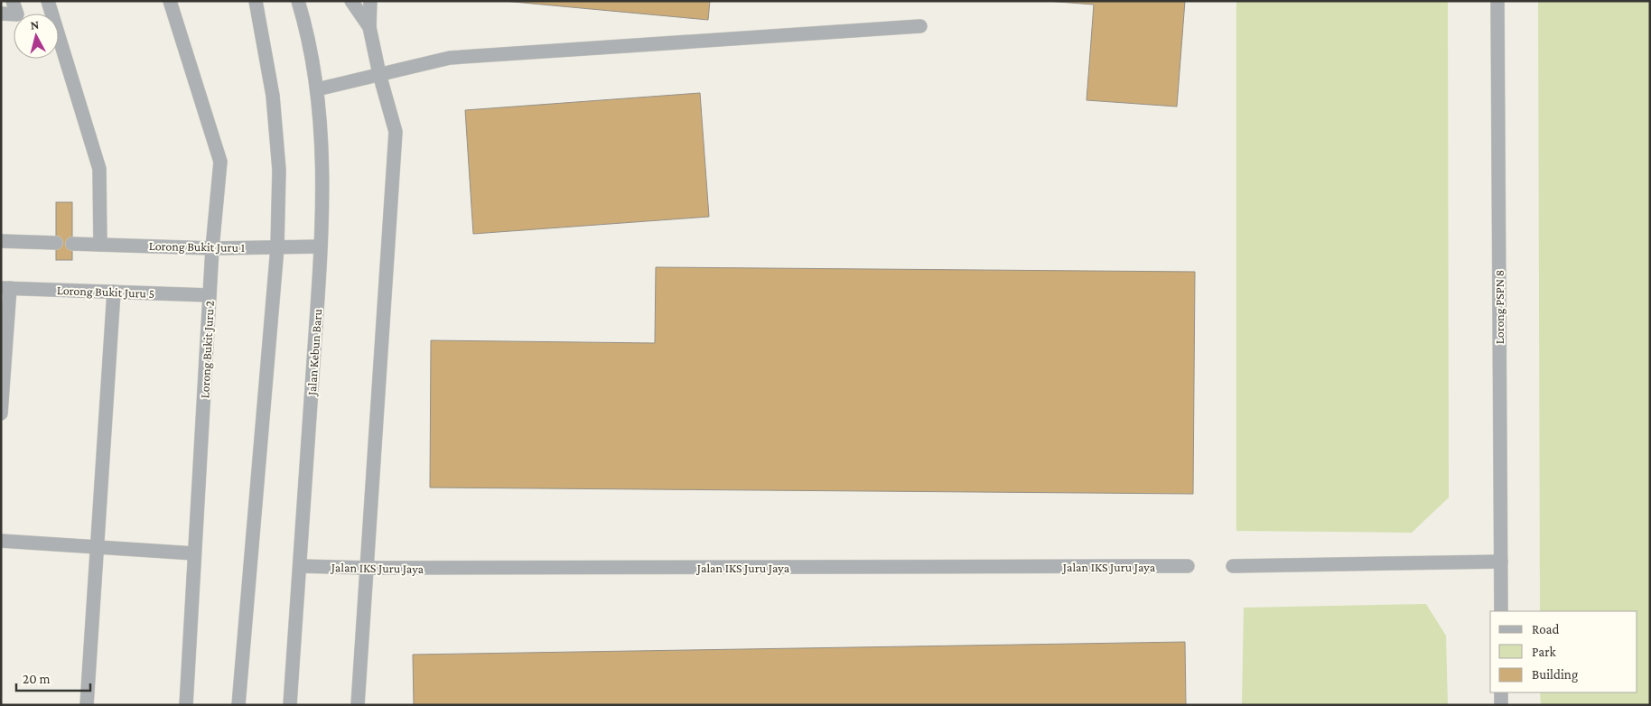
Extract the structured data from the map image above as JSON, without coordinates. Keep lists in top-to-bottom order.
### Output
{
  "streets": {
    "street": [
      "Lorong Bukit Juru 1",
      "Lorong Bukit Juru 5",
      "Lorong PSPN 8",
      "Lorong Bukit Juru 2",
      "Jalan Kebun Baru",
      "Jalan IKS Juru Jaya"
    ]
  },
  "crossings": [
    ["Lorong Bukit Juru 1", "Lorong Bukit Juru 2"],
    ["Lorong Bukit Juru 1", "Jalan Kebun Baru"],
    ["Lorong Bukit Juru 5", "Lorong Bukit Juru 2"],
    ["Jalan Kebun Baru", "Jalan IKS Juru Jaya"]
  ],
  "legend": ["Road", "Park", "Building"],
  "scale_bar": "20 m",
  "north": "top"
}
